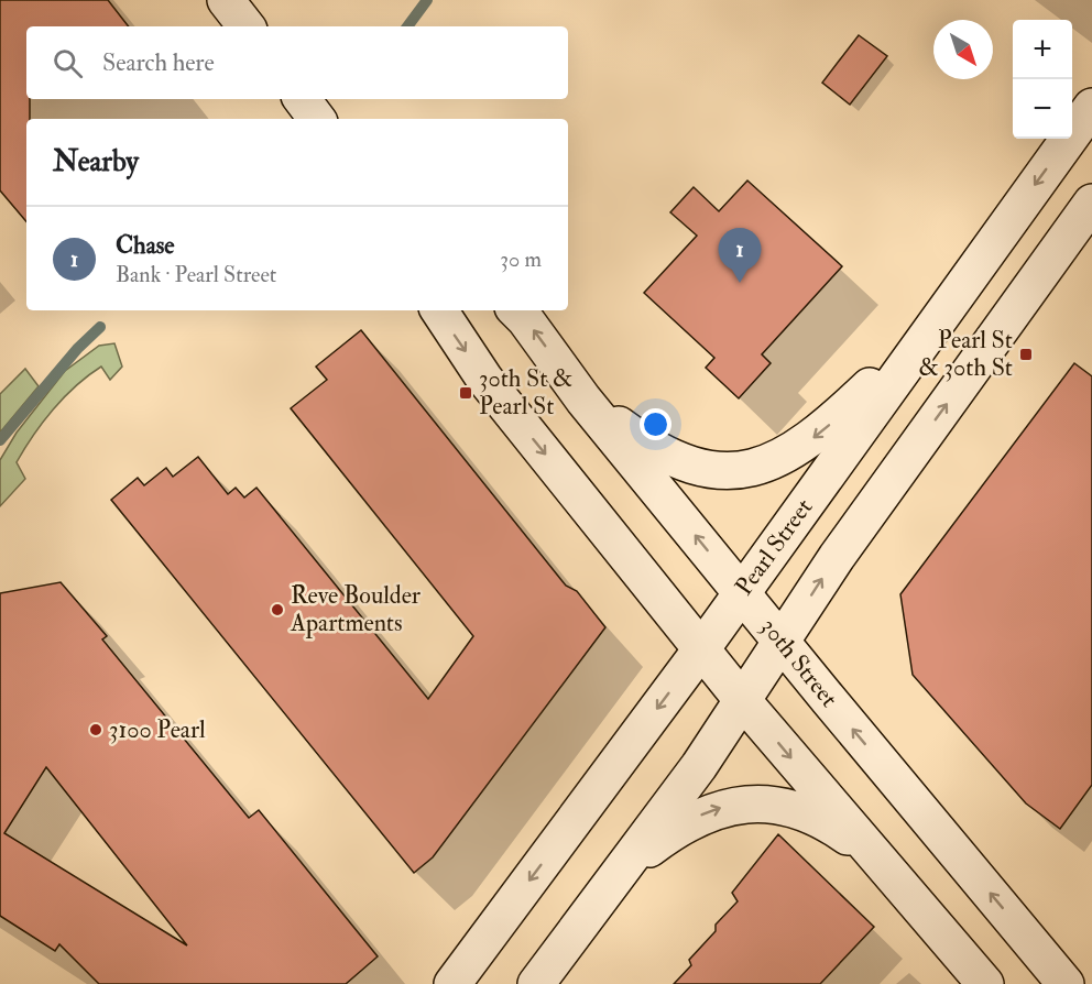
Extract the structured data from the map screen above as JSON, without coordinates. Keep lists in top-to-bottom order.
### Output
{
  "streets": {
    "main road": ["Pearl Street", "30th Street"]
  },
  "crossings": [
    ["Pearl Street", "30th Street"]
  ],
  "places": {
    "transit": ["Pearl St & 30th St", "30th St & Pearl St"],
    "other": ["Reve Boulder Apartments", "3100 Pearl"]
  },
  "north": "bottom right",
  "page": {
    "map_buttons": ["+", "−"],
    "search": "Search here",
    "heading": "Nearby",
    "list": [
      {
        "mark": "1",
        "name": "Chase",
        "note": "Bank · Pearl Street",
        "value": "30 m"
      }
    ],
    "pins": "1"
  }
}
